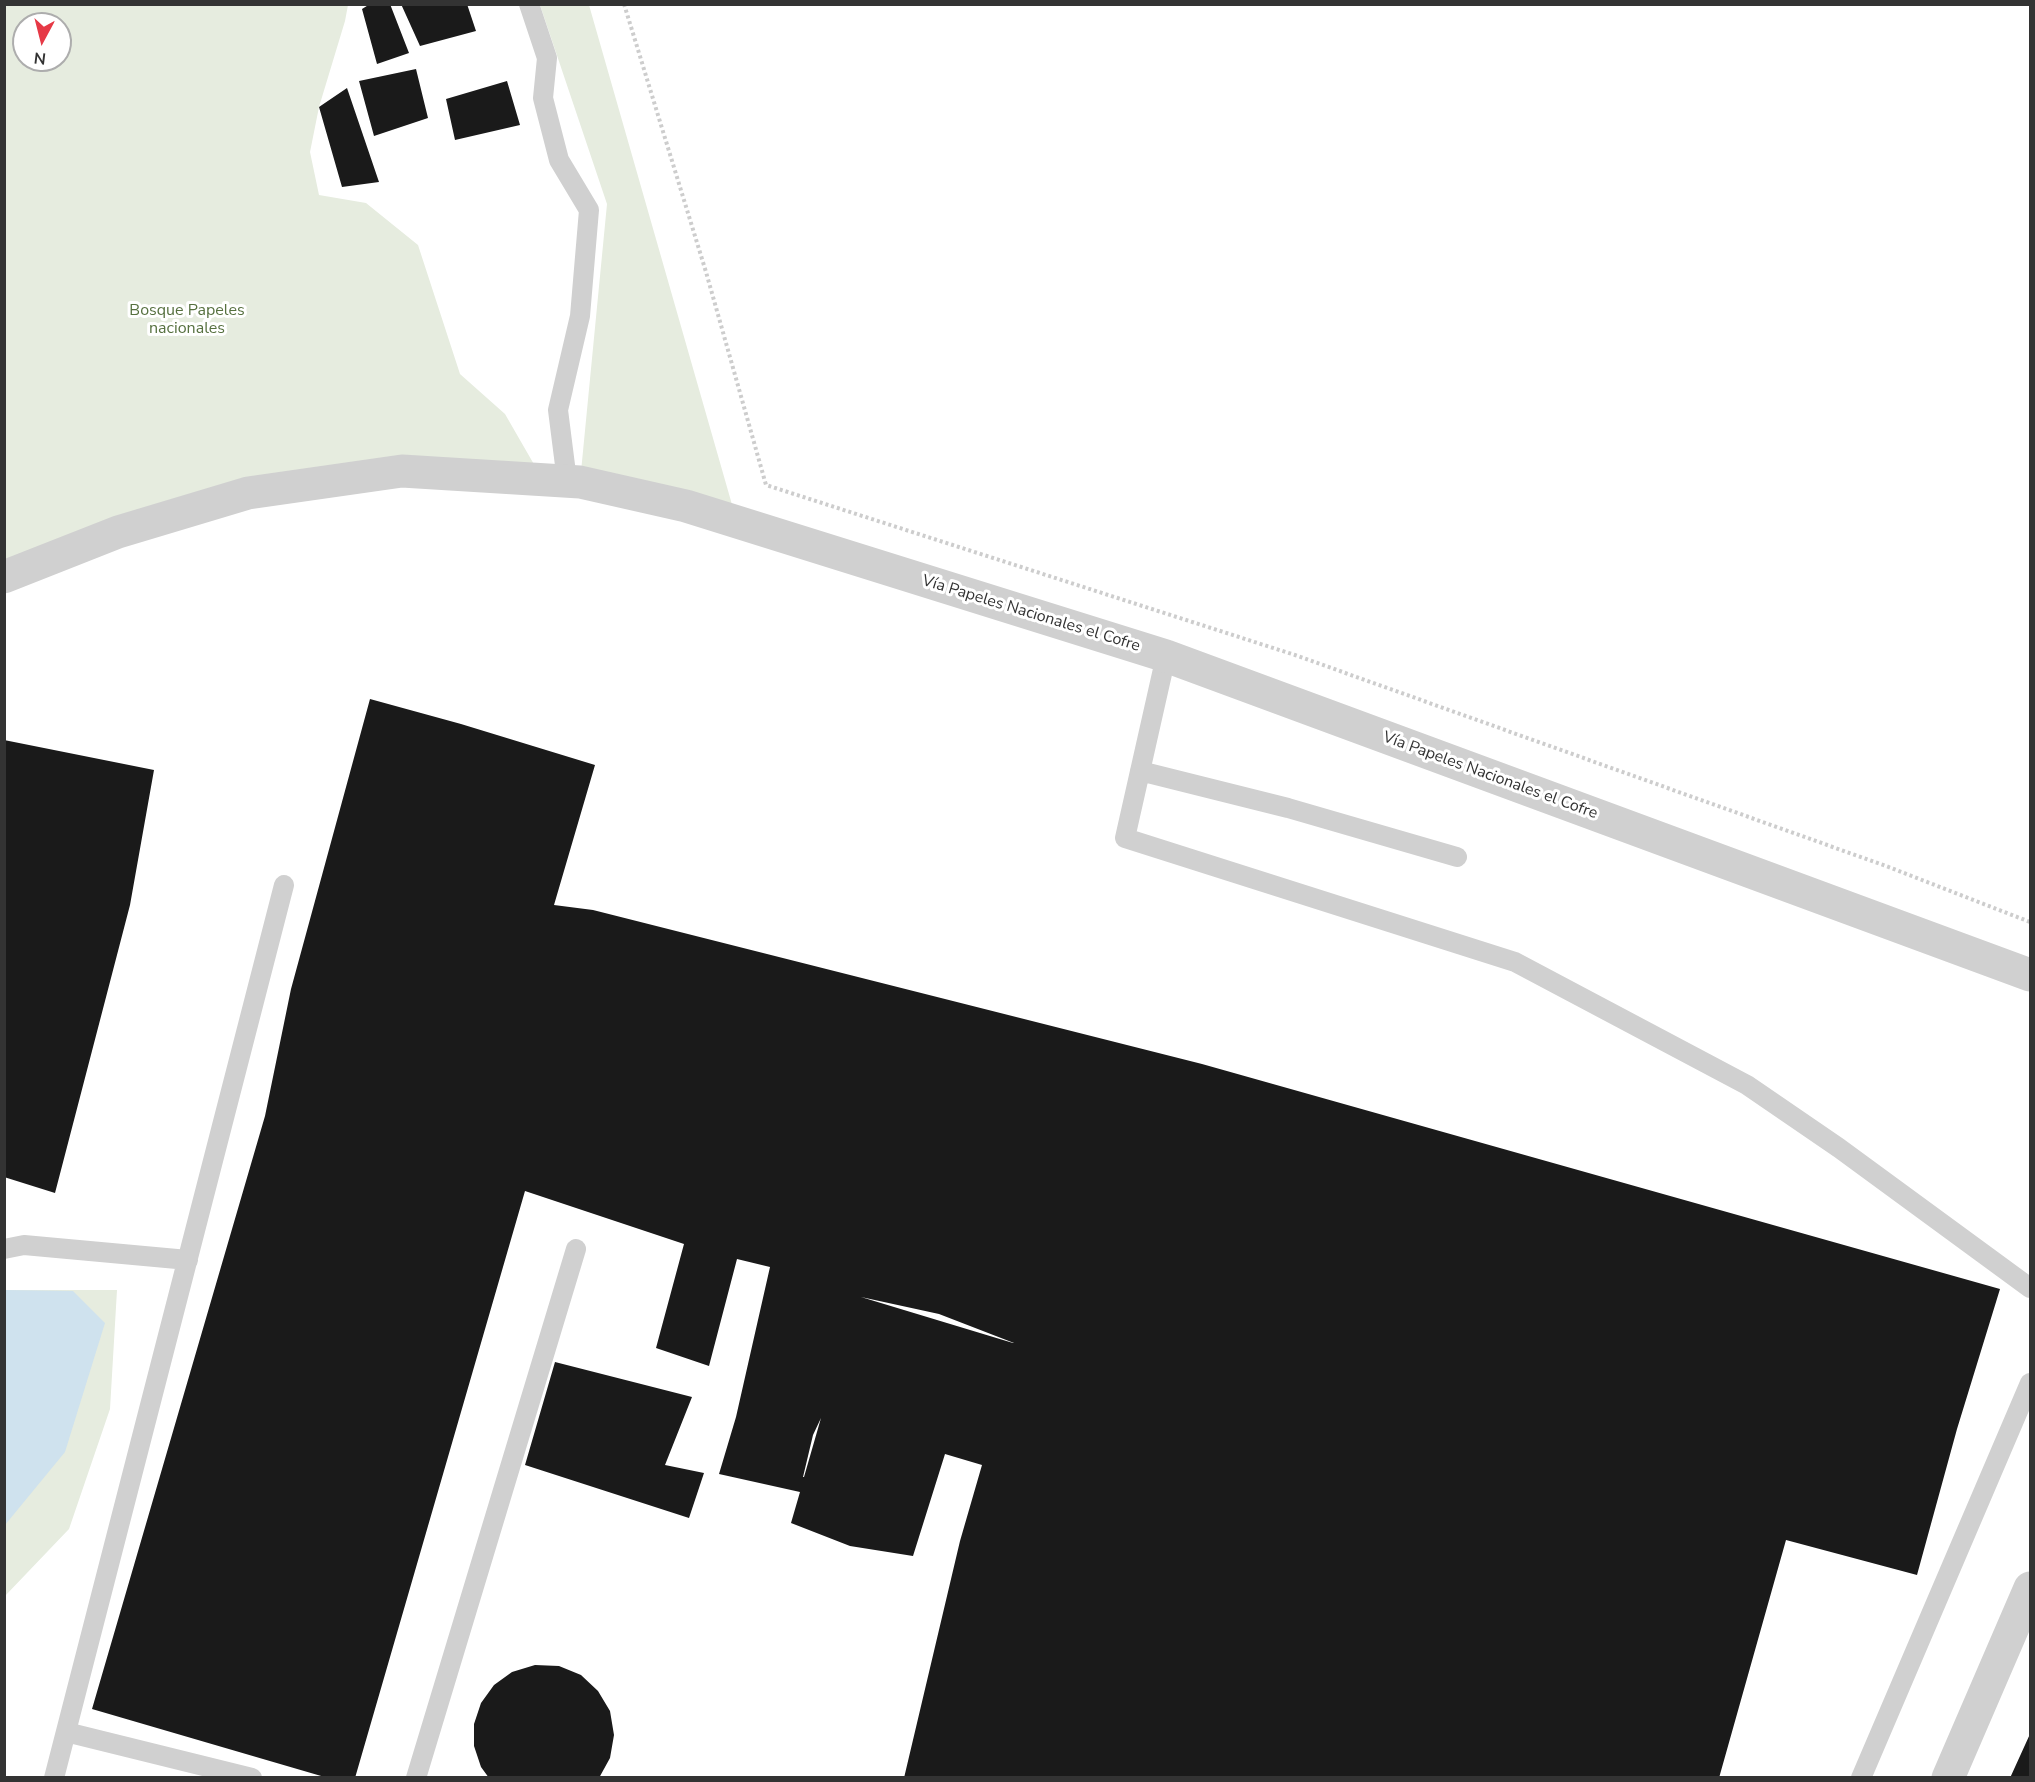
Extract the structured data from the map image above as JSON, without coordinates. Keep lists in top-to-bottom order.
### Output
{
  "streets": {
    "street": ["Vía Papeles Nacionales el Cofre"]
  },
  "parks": ["Bosque Papeles nacionales"],
  "north": "bottom"
}
